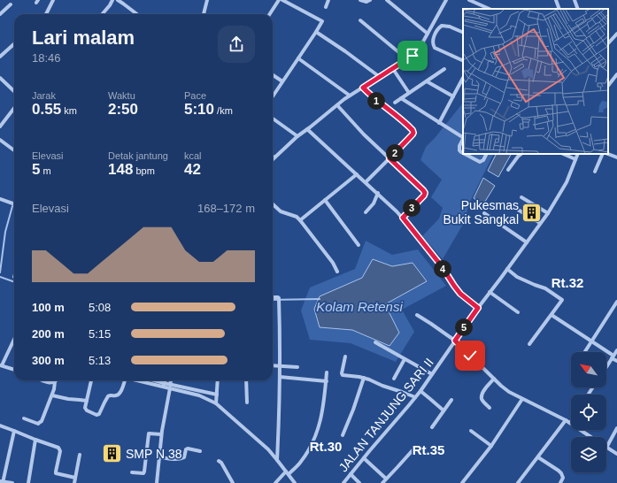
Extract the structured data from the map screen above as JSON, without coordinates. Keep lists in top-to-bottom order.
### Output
{
  "streets": {
    "street": ["JALAN TANJUNG SARI II"]
  },
  "districts": ["Rt.32", "Rt.30", "Rt.35"],
  "water": ["Kolam Retensi"],
  "places": {
    "building": ["Pukesmas Bukit Sangkal", "SMP N 38"]
  },
  "north": "top left",
  "page": {
    "heading": ["Lari malam", "18:46"],
    "stats": [
      ["Jarak", "0.55 km"],
      ["Waktu", "2:50"],
      ["Pace", "5:10 /km"],
      ["Elevasi", "5 m"],
      ["Detak jantung", "148 bpm"],
      ["kcal", "42"]
    ],
    "pins": [
      "1",
      "2",
      "3",
      "4",
      "5"
    ],
    "chart": ["Elevasi", "168–172 m"],
    "list": [
      {
        "name": "100 m",
        "note": "5:08"
      },
      {
        "name": "200 m",
        "note": "5:15"
      },
      {
        "name": "300 m",
        "note": "5:13"
      }
    ]
  }
}
